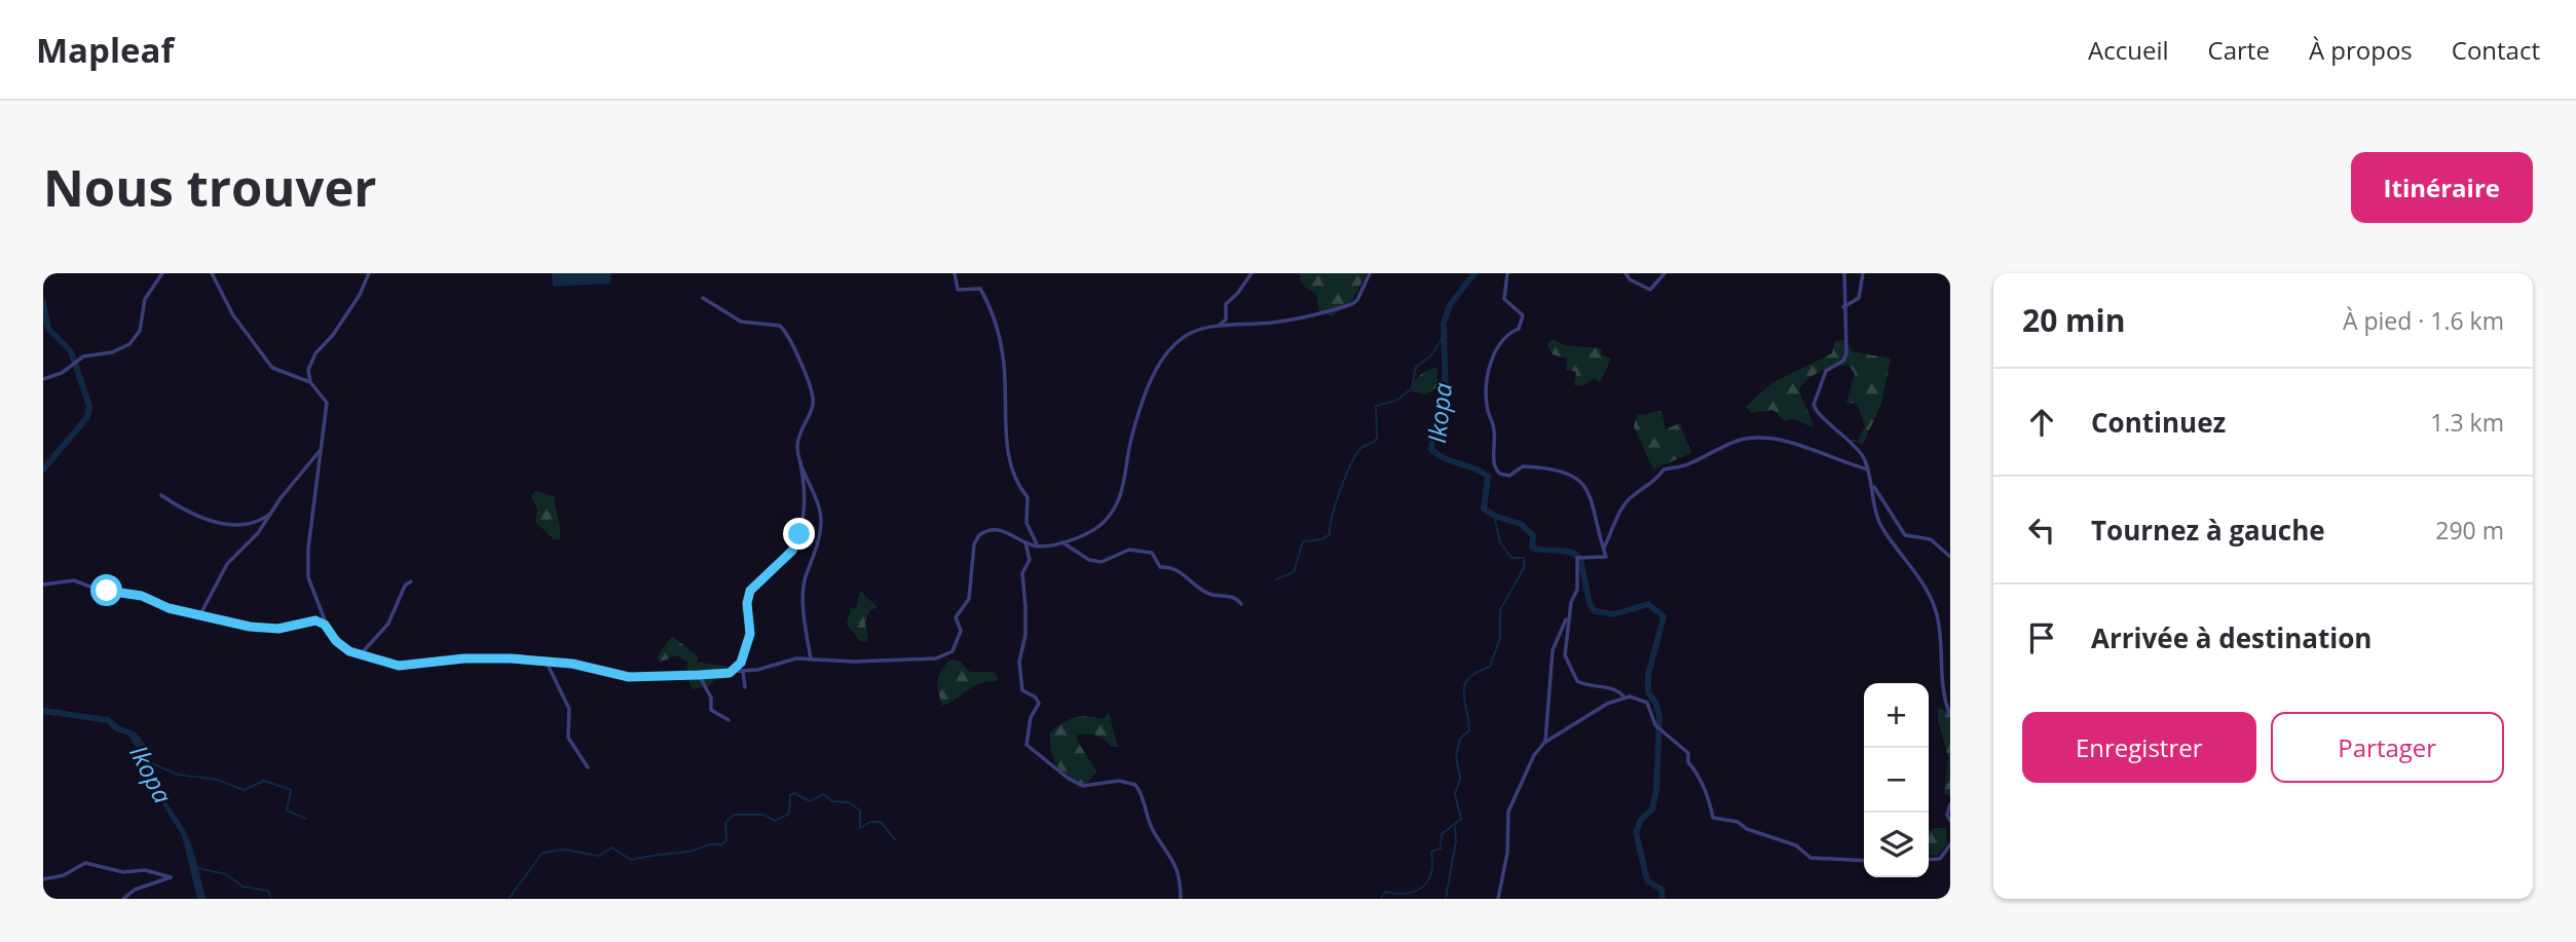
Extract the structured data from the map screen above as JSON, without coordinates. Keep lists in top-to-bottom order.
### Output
{
  "water": ["Ikopa"],
  "page": {
    "header": "Mapleaf",
    "nav": [
      "Accueil",
      "Carte",
      "À propos",
      "Contact"
    ],
    "buttons": [
      "Itinéraire",
      ["Enregistrer", "Partager"]
    ],
    "title": "Nous trouver",
    "heading": ["20 min", "À pied · 1.6 km"],
    "list": [
      ["Continuez", "1.3 km"],
      ["Tournez à gauche", "290 m"],
      "Arrivée à destination"
    ],
    "map_buttons": ["+", "−"]
  }
}
